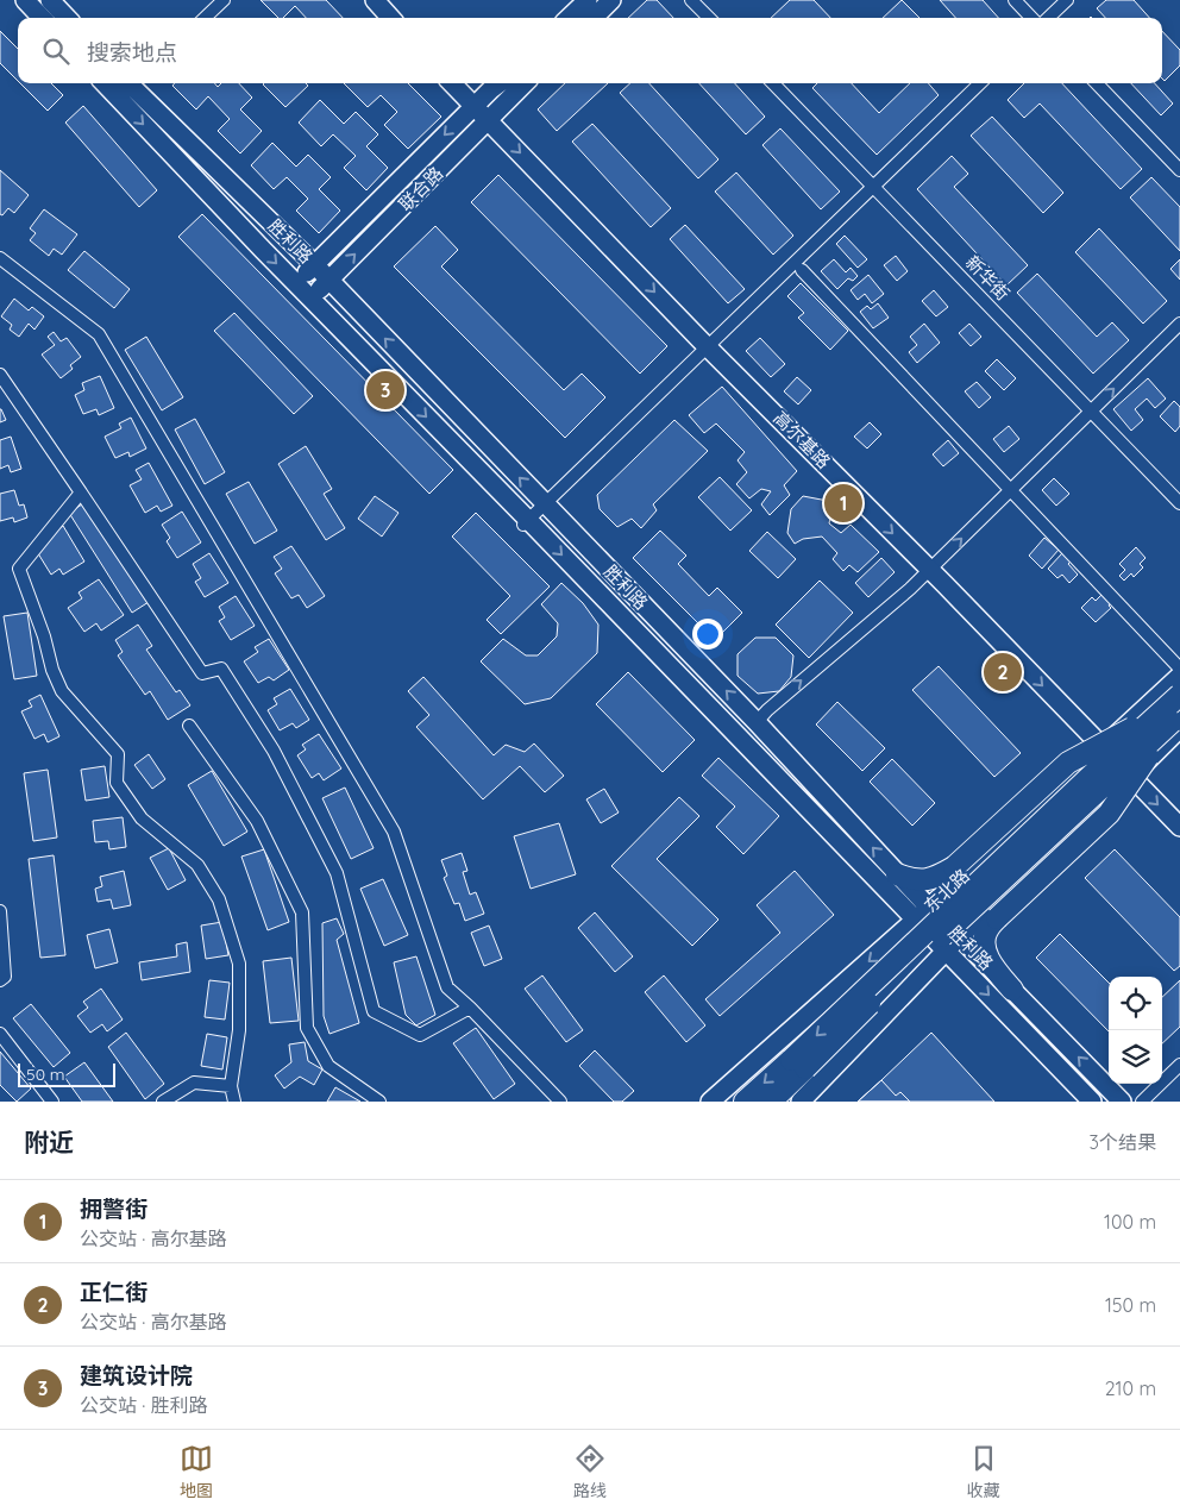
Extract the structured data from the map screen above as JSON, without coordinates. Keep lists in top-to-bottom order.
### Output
{
  "streets": {
    "highway": ["东北路"],
    "main road": ["联合路", "胜利路", "高尔基路"],
    "street": ["新华街"]
  },
  "crossings": [
    ["联合路", "胜利路"],
    ["联合路", "高尔基路"],
    ["胜利路", "东北路"],
    ["高尔基路", "东北路"]
  ],
  "one_way": ["高尔基路"],
  "scale_bar": "50 m",
  "page": {
    "search": "搜索地点",
    "pins": ["3", "1", "2"],
    "scale": "50 m",
    "heading": ["附近", "3个结果"],
    "list": [
      {
        "mark": "1",
        "name": "拥警街",
        "note": "公交站 · 高尔基路",
        "value": "100 m"
      },
      {
        "mark": "2",
        "name": "正仁街",
        "note": "公交站 · 高尔基路",
        "value": "150 m"
      },
      {
        "mark": "3",
        "name": "建筑设计院",
        "note": "公交站 · 胜利路",
        "value": "210 m"
      }
    ],
    "nav": ["地图", "路线", "收藏"]
  }
}
